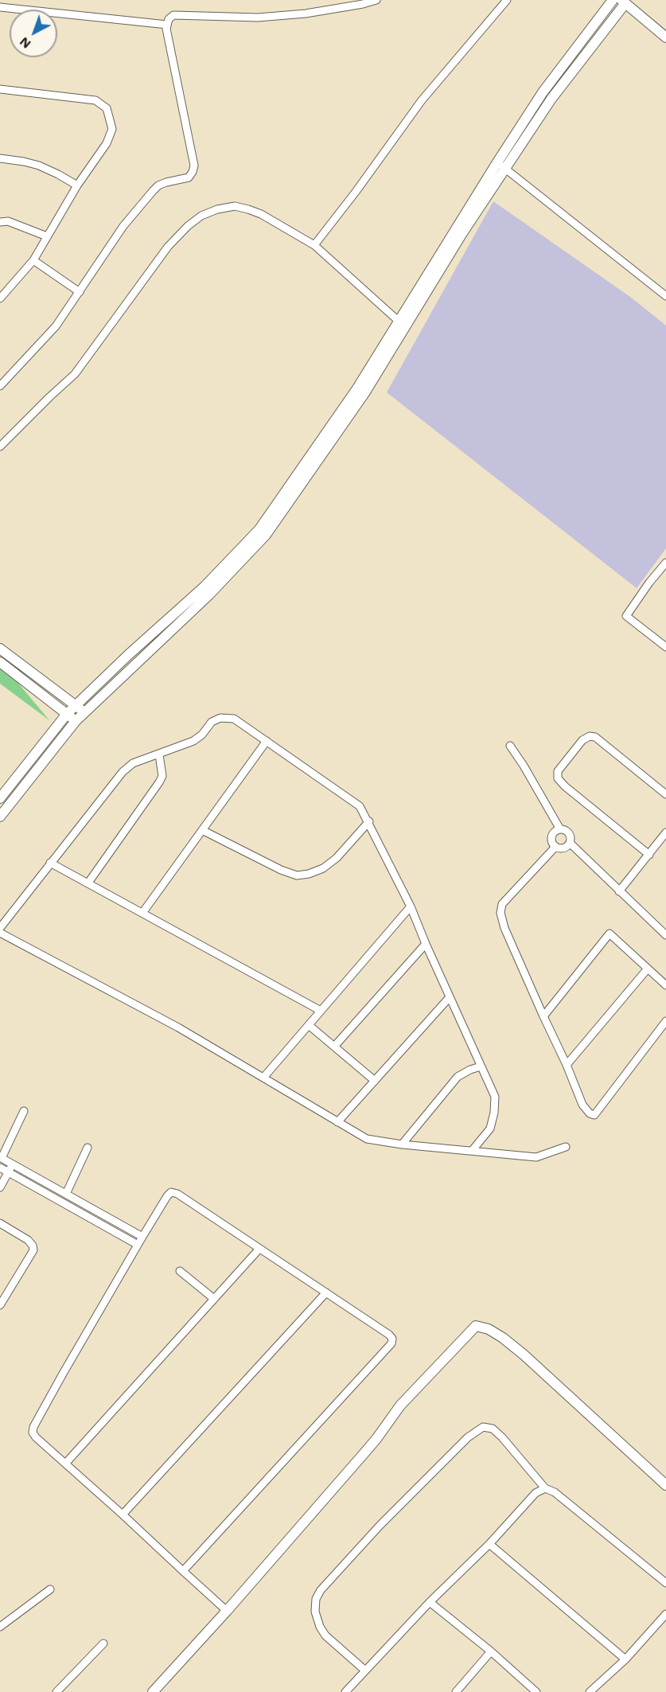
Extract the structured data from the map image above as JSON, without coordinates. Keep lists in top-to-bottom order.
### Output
{
  "north": "bottom left"
}
